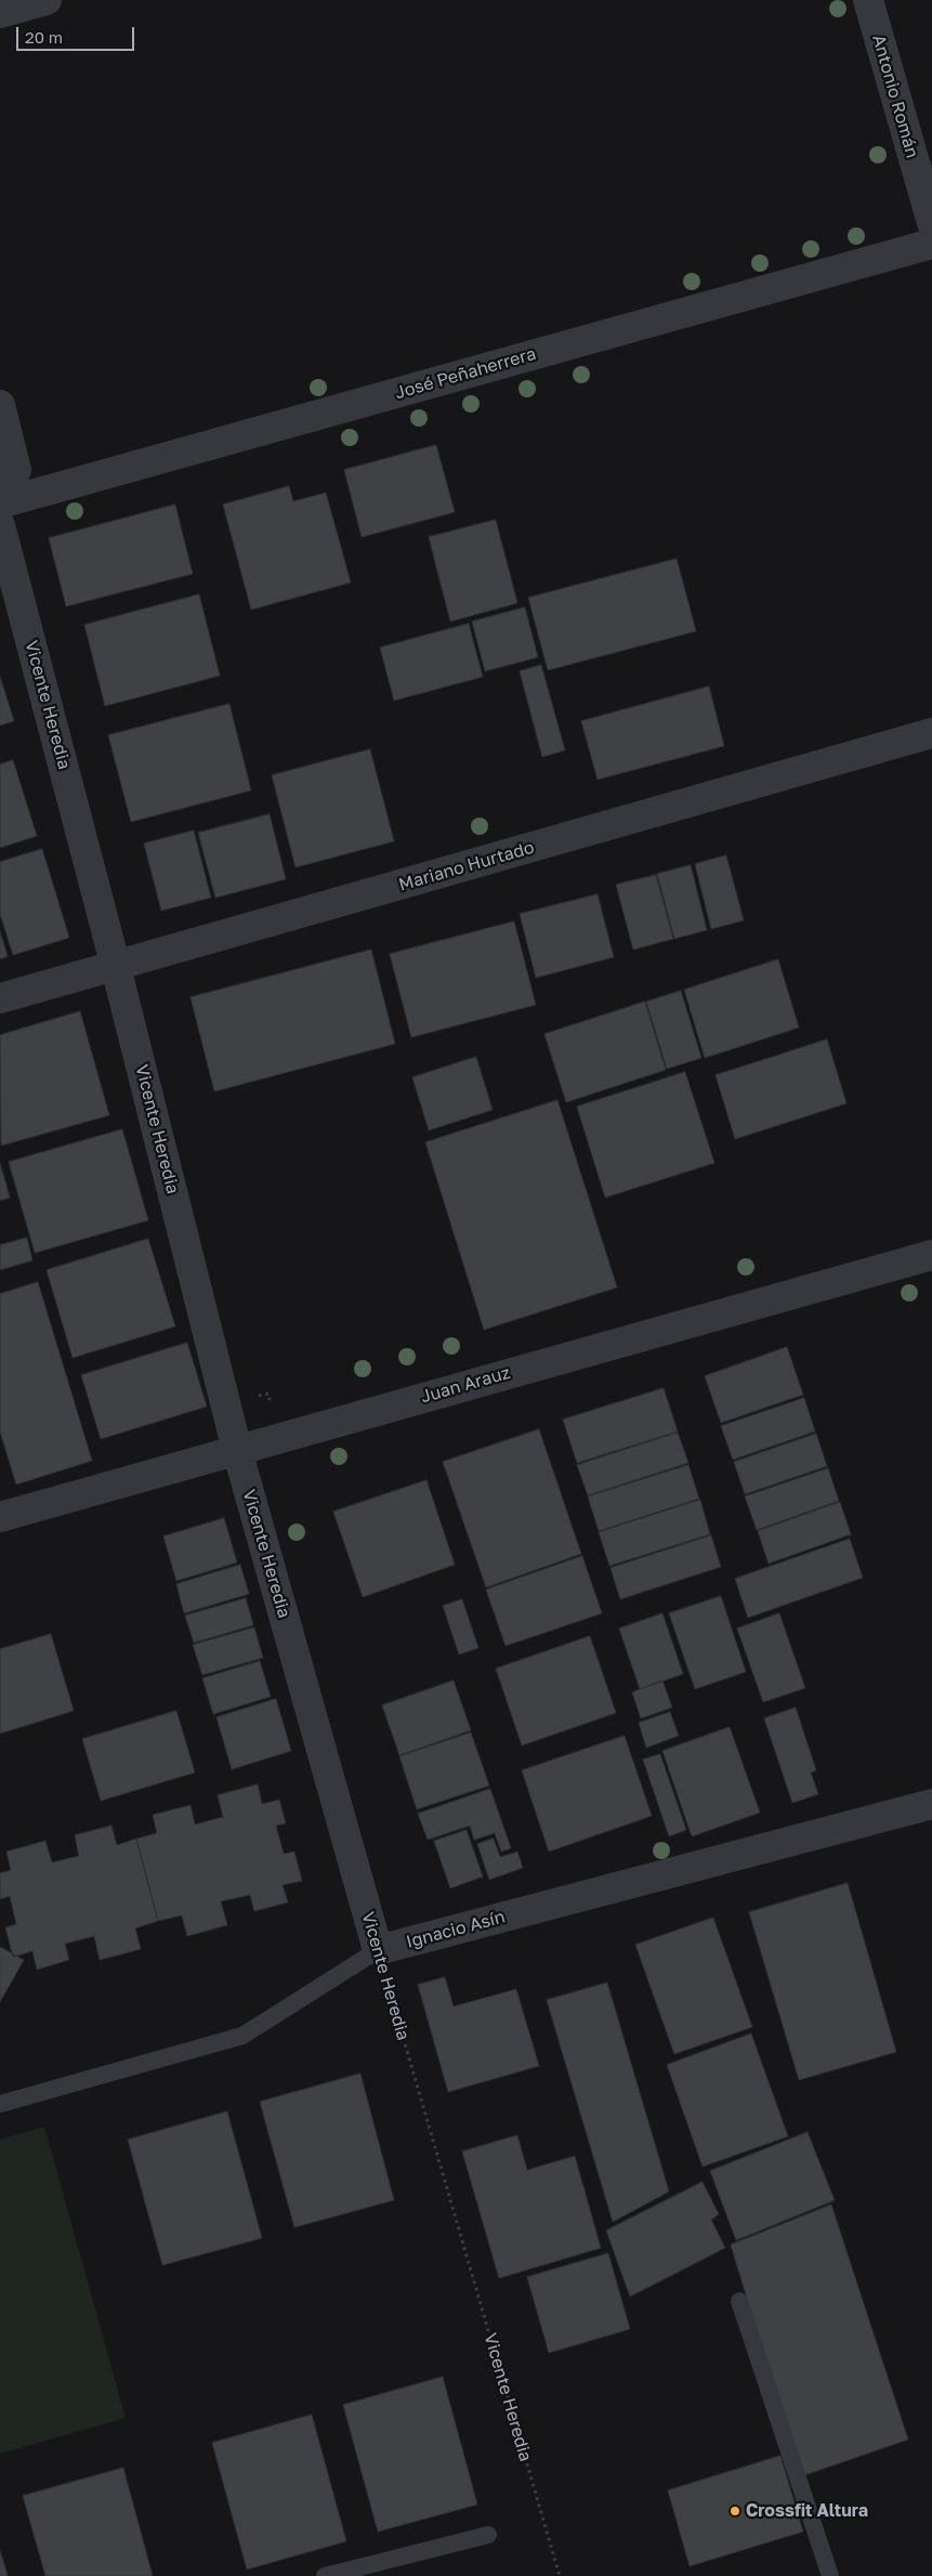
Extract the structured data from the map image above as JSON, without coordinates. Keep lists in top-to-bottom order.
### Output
{
  "streets": {
    "street": [
      "Antonio Román",
      "José Peñaherrera",
      "Vicente Heredia",
      "Mariano Hurtado",
      "Juan Arauz",
      "Ignacio Asín"
    ]
  },
  "crossings": [
    ["Vicente Heredia", "Mariano Hurtado"],
    ["Vicente Heredia", "Juan Arauz"],
    ["Vicente Heredia", "Ignacio Asín"]
  ],
  "places": ["Crossfit Altura"],
  "scale_bar": "20 m"
}
